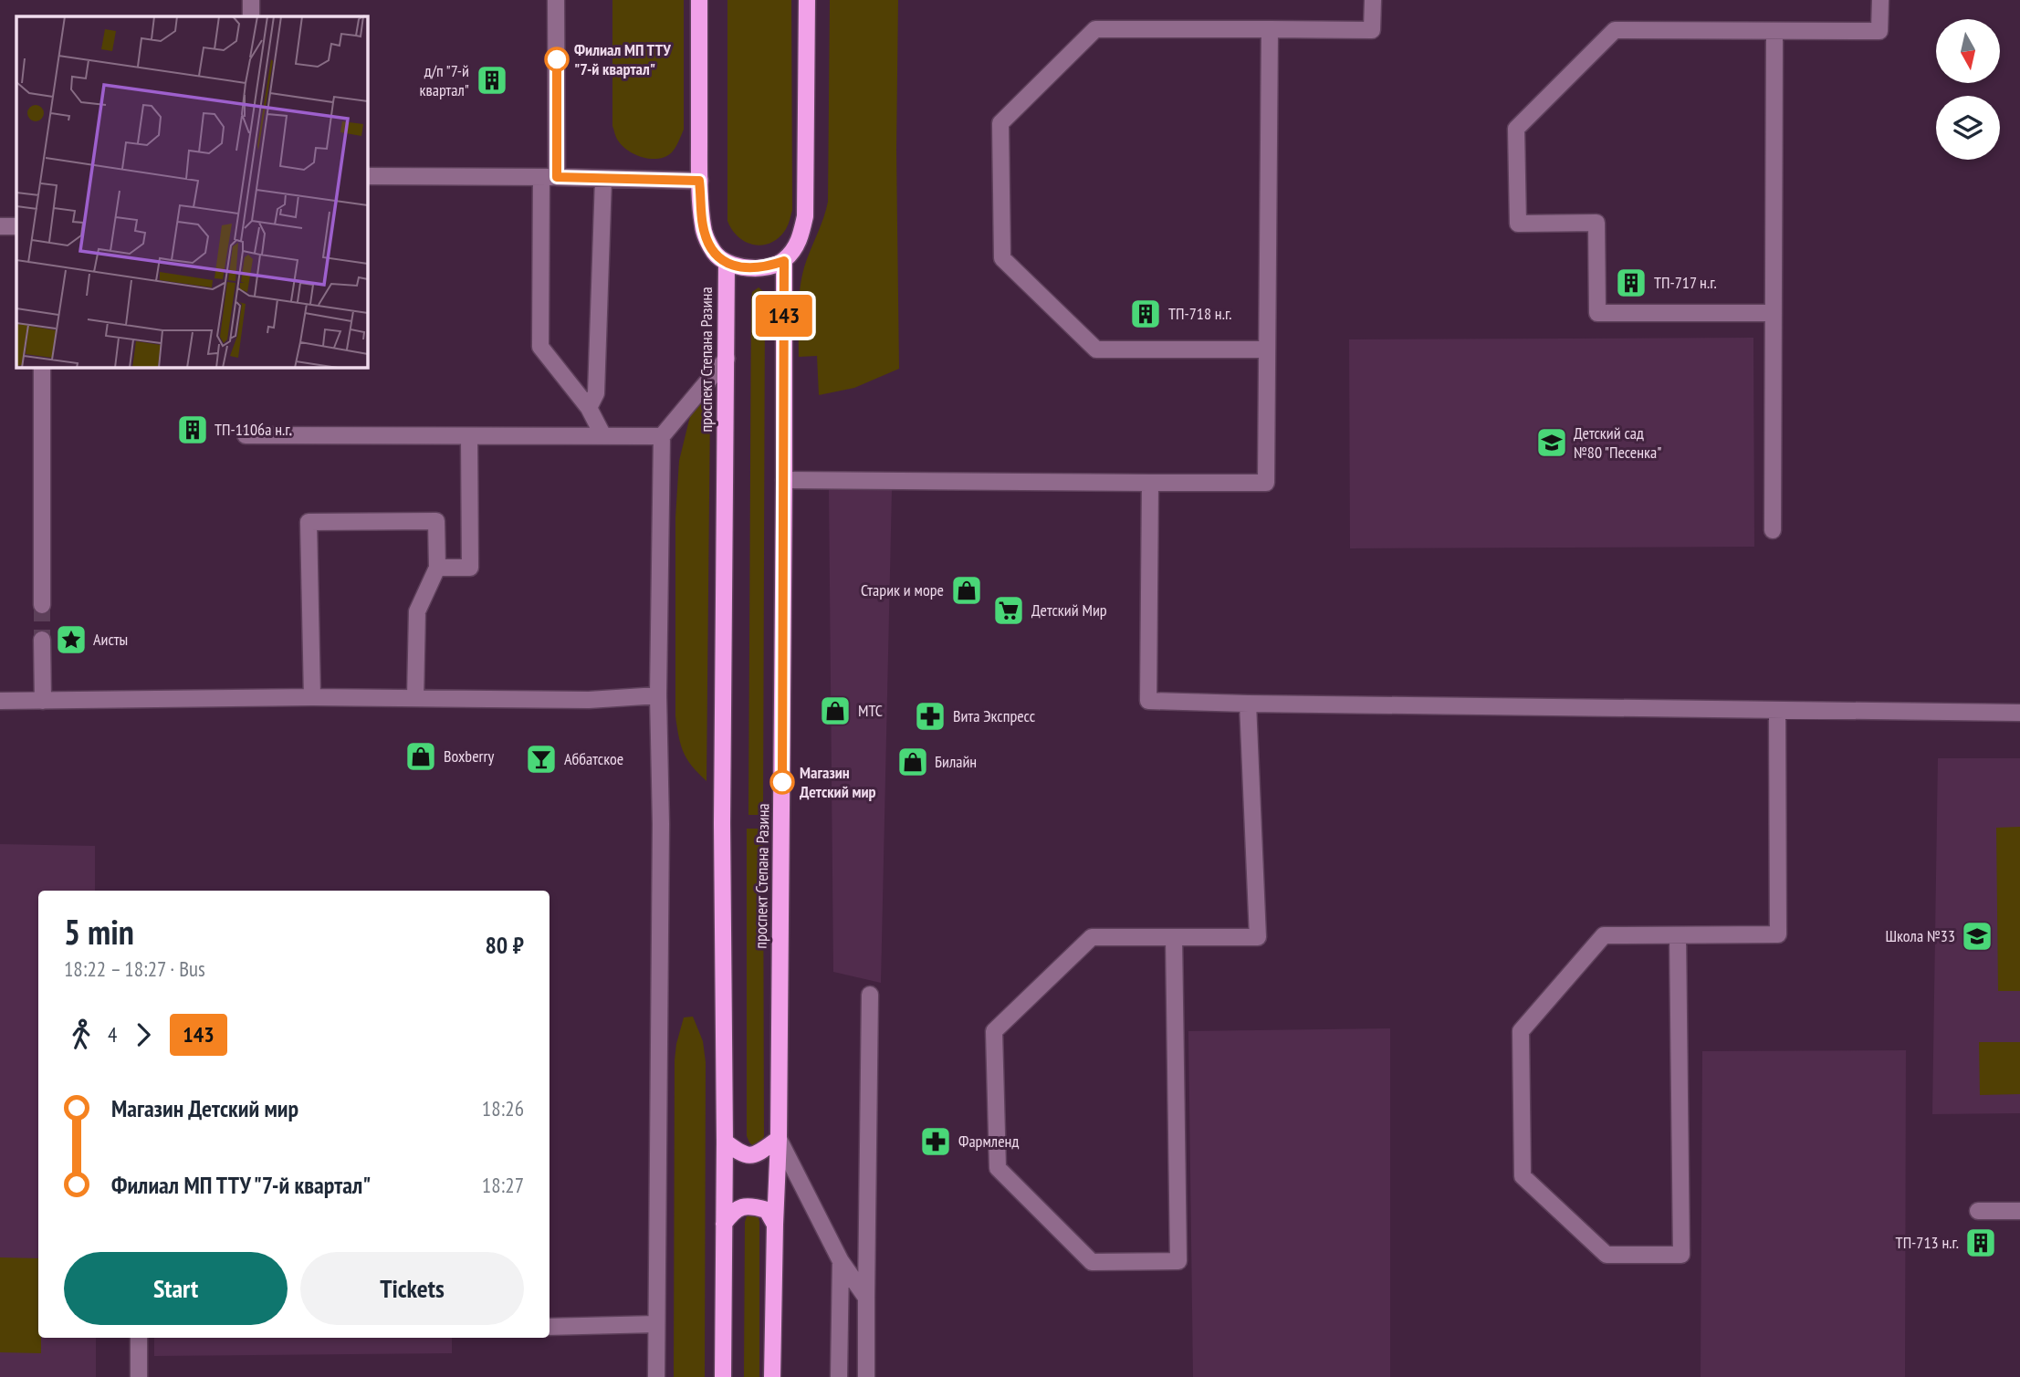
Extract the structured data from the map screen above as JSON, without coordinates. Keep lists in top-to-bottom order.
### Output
{
  "streets": {
    "main road": ["проспект Степана Разина"]
  },
  "places": {
    "other": ["Филиал МП ТТУ \"7-й квартал\"", "Магазин Детский мир"],
    "building": [
      "д/п \"7-й квартал\"",
      "ТП-717 н.г.",
      "ТП-718 н.г.",
      "ТП-1106а н.г.",
      "ТП-713 н.г."
    ],
    "school or university": ["Детский сад №80 \"Песенка\"", "Школа №33"],
    "shop": [
      "Старик и море",
      "МТС",
      "Boxberry",
      "Билайн"
    ],
    "supermarket": ["Детский Мир"],
    "place": ["Аисты"],
    "pharmacy": ["Вита Экспресс", "Фармленд"],
    "bar": ["Аббатское"]
  },
  "lines": ["bus line 143"],
  "north": "bottom",
  "page": {
    "on_map": "143",
    "heading": ["5 min", "18:22 – 18:27 · Bus", "80 ₽"],
    "legs": ["4", "143"],
    "list": [
      {
        "name": "Магазин Детский мир",
        "value": "18:26"
      },
      {
        "name": "Филиал МП ТТУ \"7-й квартал\"",
        "value": "18:27"
      }
    ],
    "buttons": ["Start", "Tickets"]
  }
}
